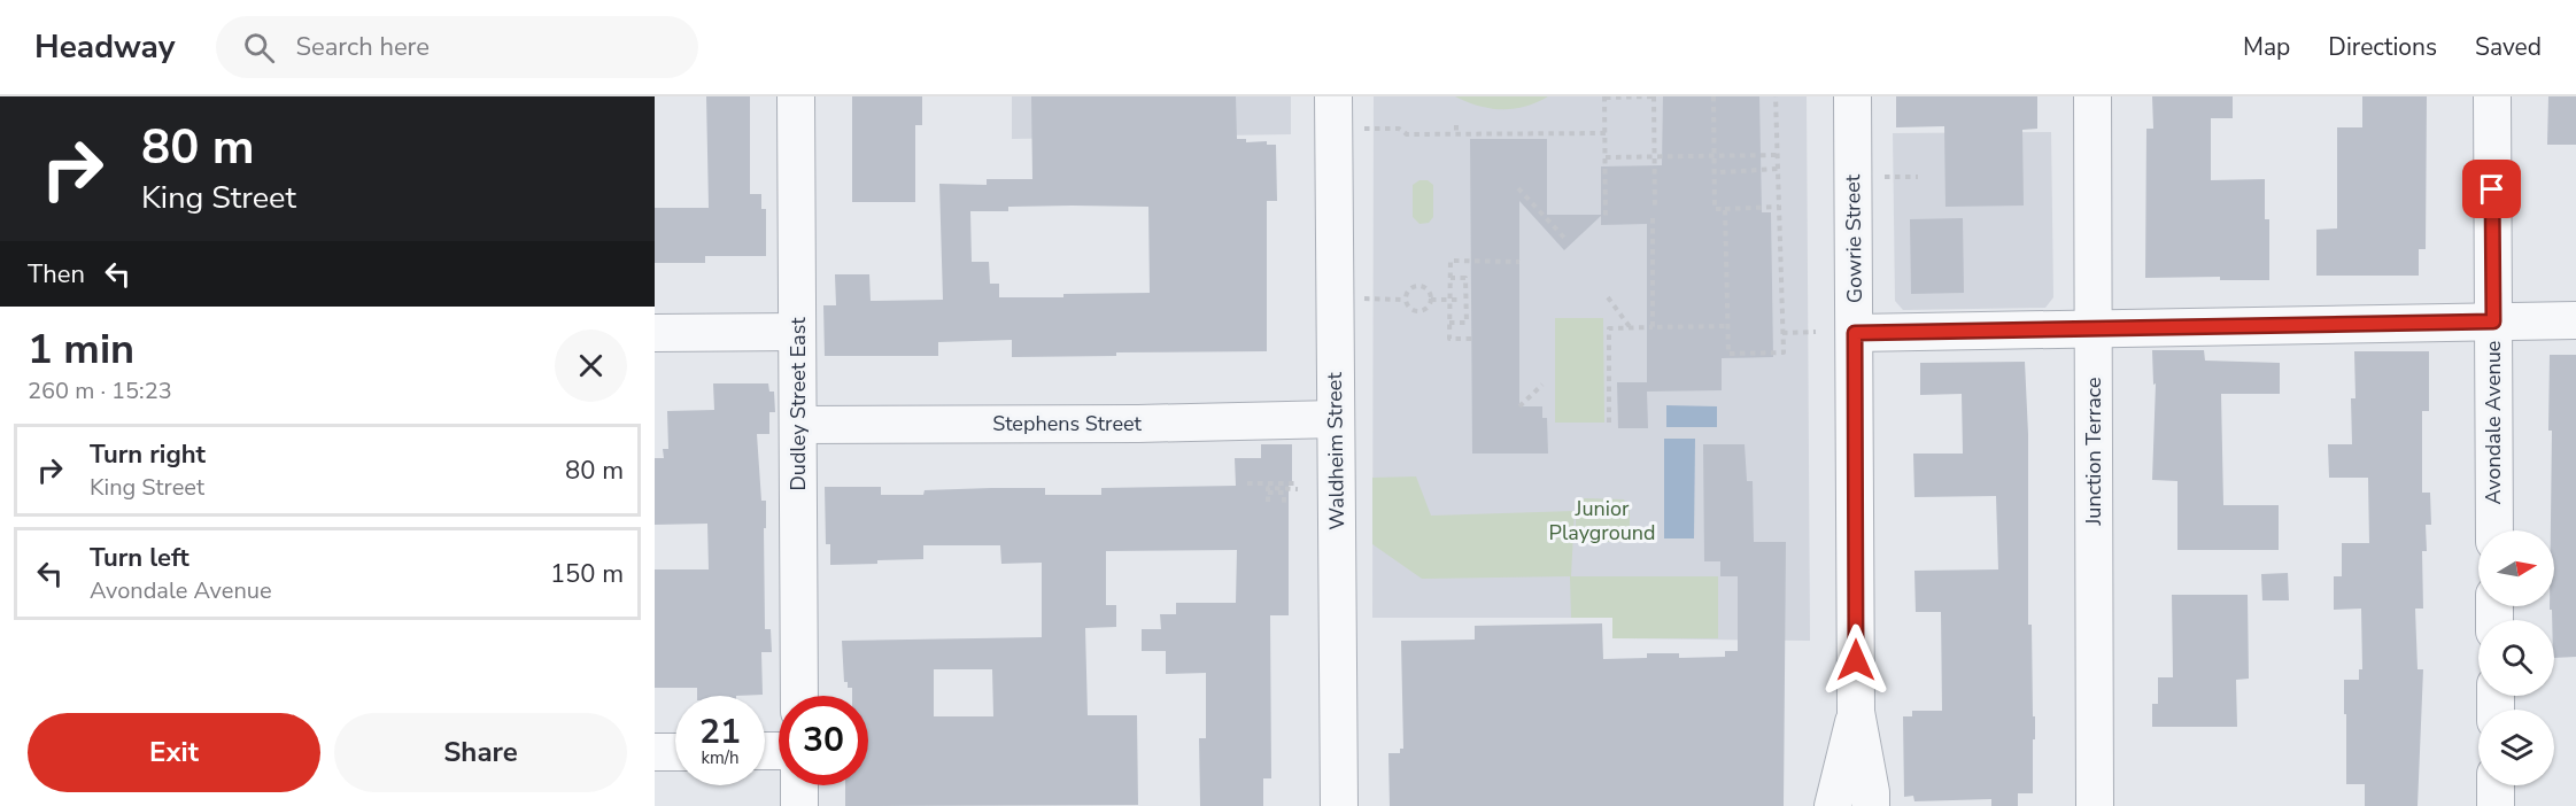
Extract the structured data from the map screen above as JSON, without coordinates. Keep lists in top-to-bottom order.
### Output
{
  "streets": {
    "street": [
      "Gowrie Street",
      "Dudley Street East",
      "Avondale Avenue",
      "Stephens Street",
      "Waldheim Street",
      "Junction Terrace"
    ]
  },
  "crossings": [
    ["Dudley Street East", "Stephens Street"],
    ["Stephens Street", "Waldheim Street"]
  ],
  "parks": ["Junior Playground"],
  "north": "right",
  "page": {
    "header": "Headway",
    "search": "Search here",
    "nav": ["Map", "Directions", "Saved"],
    "turn": ["80 m", "King Street"],
    "then": "Then",
    "heading": ["1 min", "260 m · 15:23"],
    "list": [
      {
        "name": "Turn right",
        "note": "King Street",
        "value": "80 m"
      },
      {
        "name": "Turn left",
        "note": "Avondale Avenue",
        "value": "150 m"
      }
    ],
    "speed": "21 km/h",
    "limit": "30",
    "buttons": ["Exit", "Share"]
  }
}
